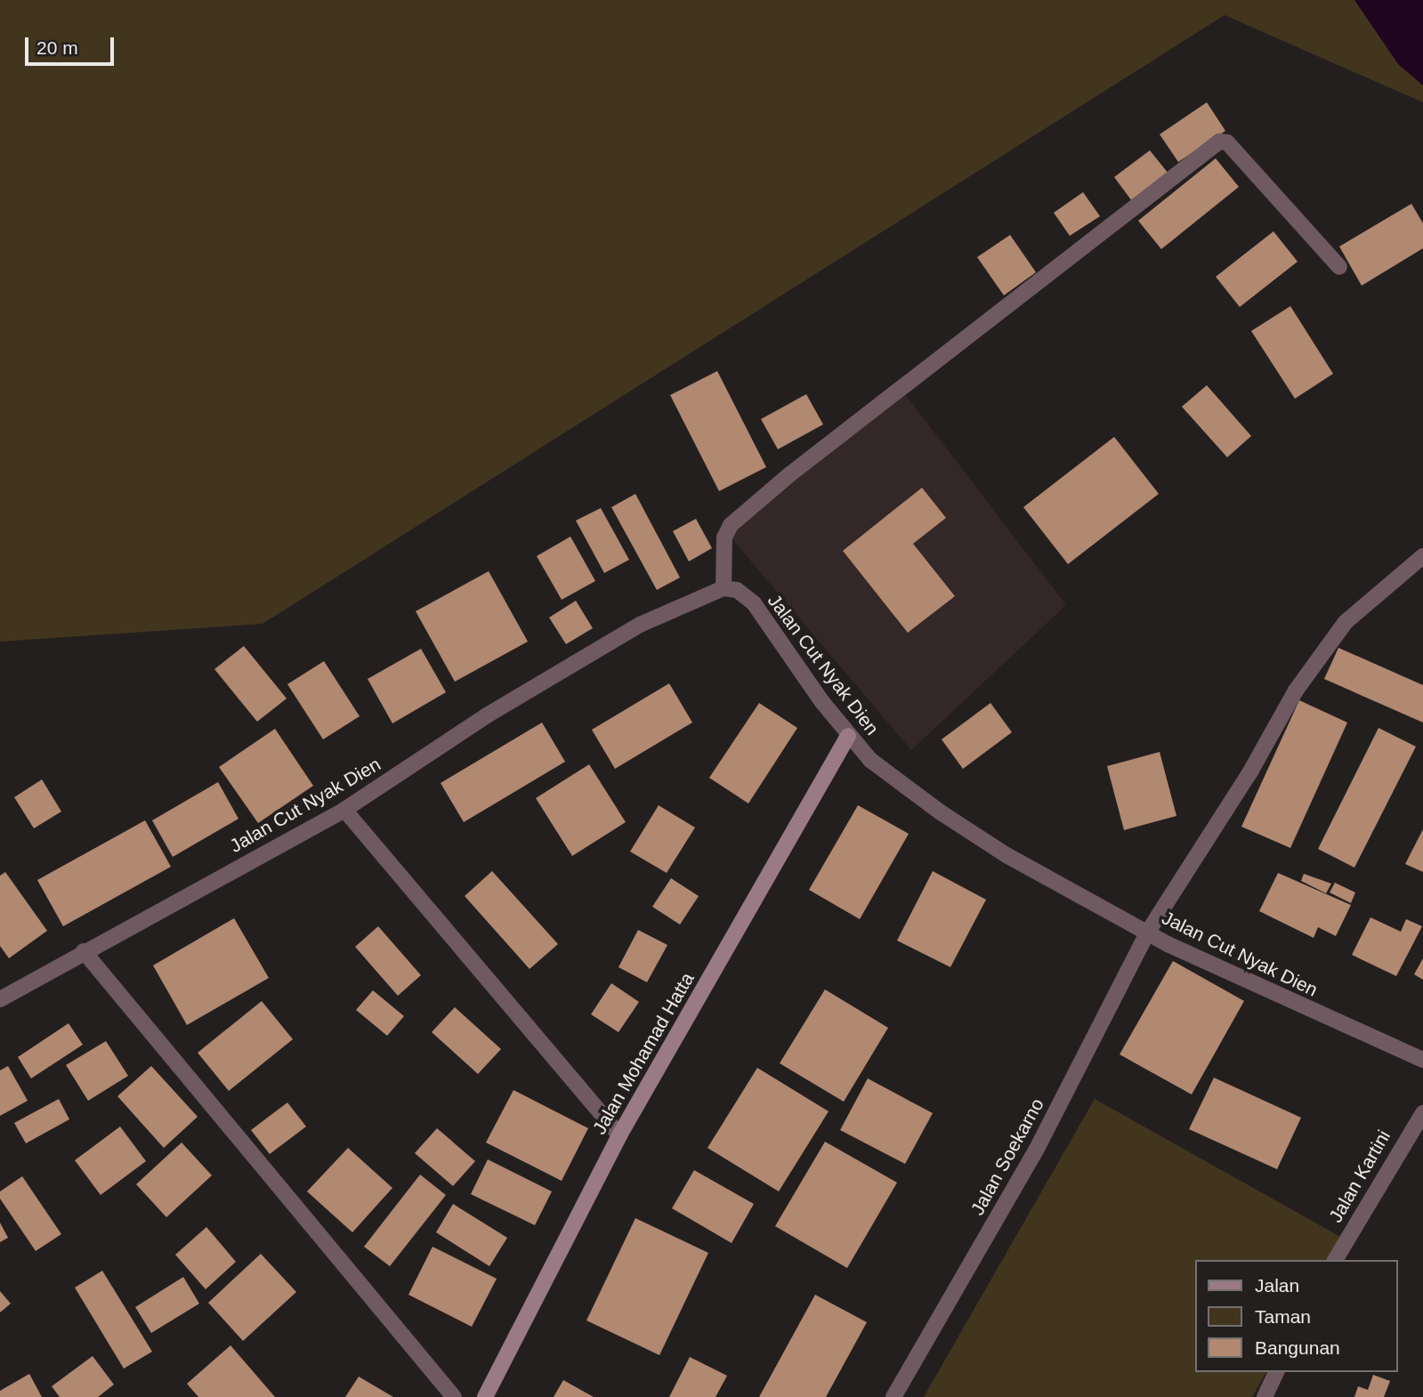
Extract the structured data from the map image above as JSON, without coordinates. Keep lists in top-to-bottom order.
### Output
{
  "streets": {
    "street": [
      "Jalan Cut Nyak Dien",
      "Jalan Mohamad Hatta",
      "Jalan Soekarno",
      "Jalan Kartini"
    ]
  },
  "crossings": [
    ["Jalan Cut Nyak Dien", "Jalan Mohamad Hatta"],
    ["Jalan Cut Nyak Dien", "Jalan Soekarno"]
  ],
  "legend": ["Jalan", "Taman", "Bangunan"],
  "scale_bar": "20 m"
}
